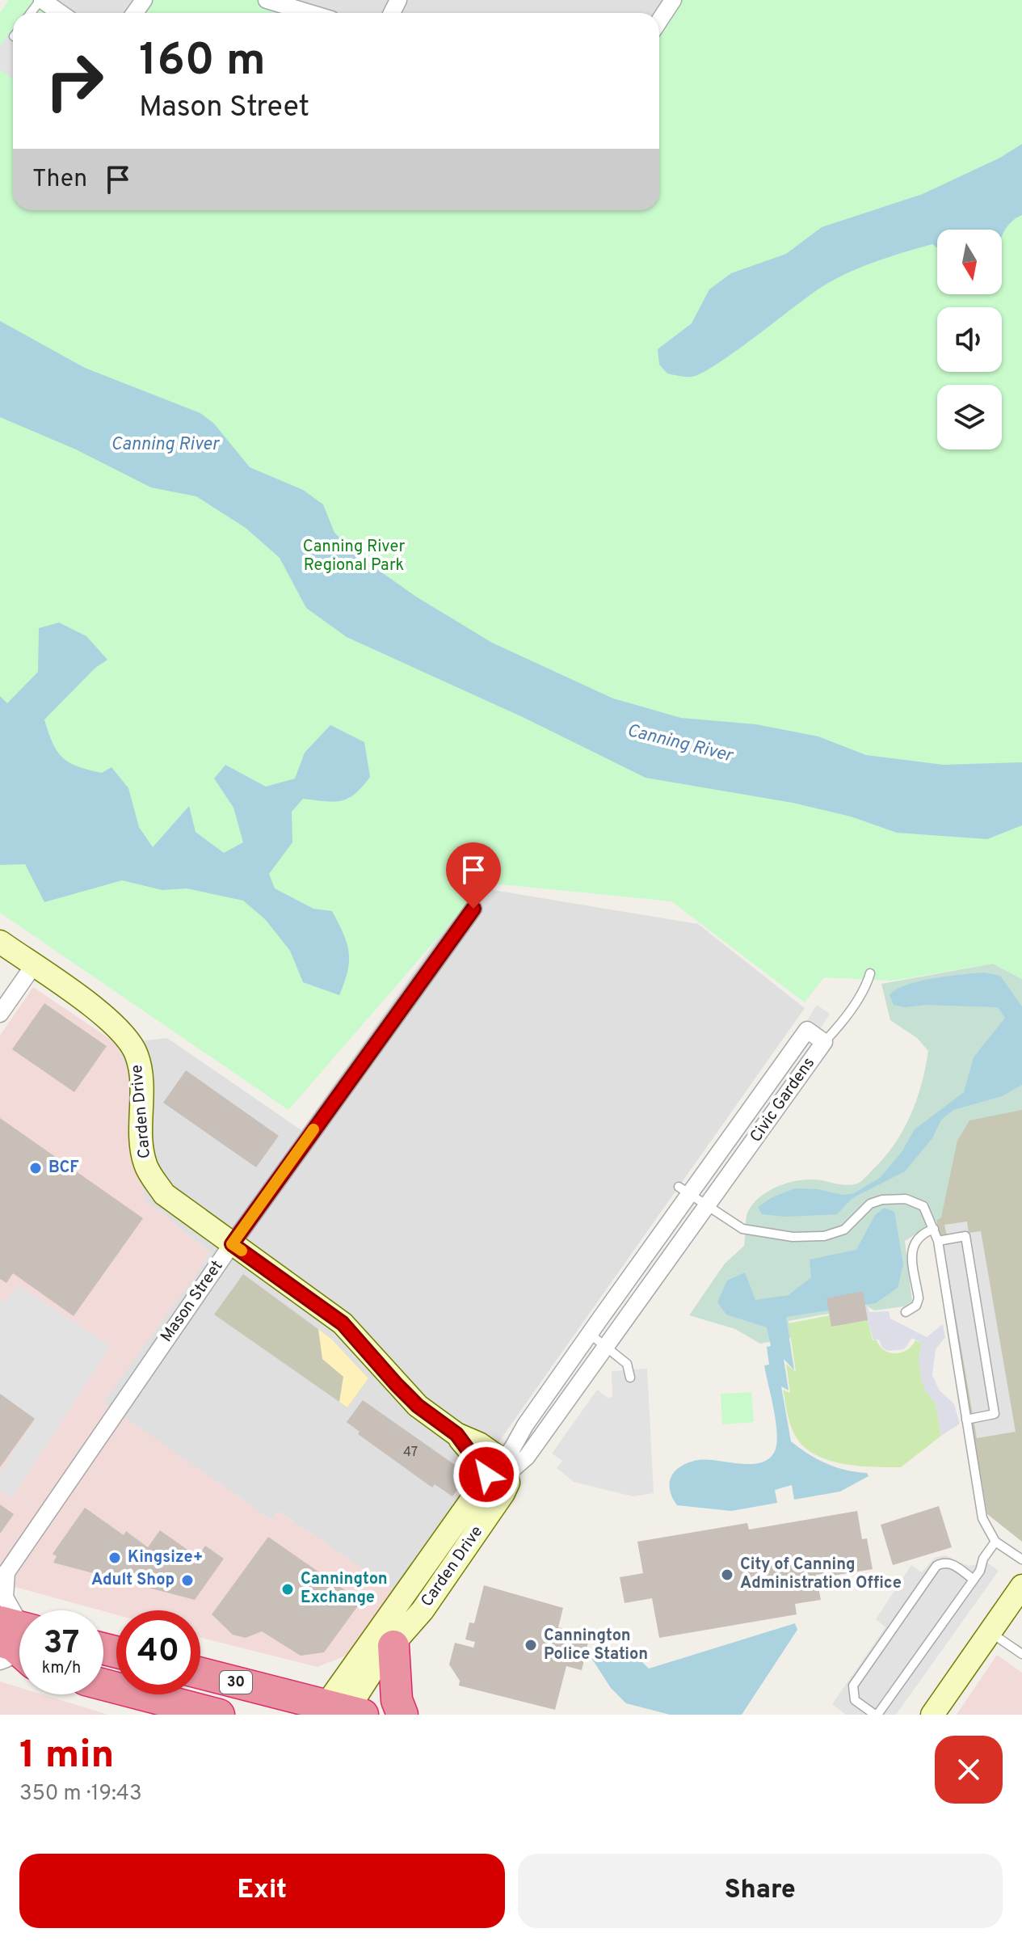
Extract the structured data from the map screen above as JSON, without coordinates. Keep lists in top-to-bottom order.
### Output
{
  "streets": {
    "highway": ["30"],
    "street": ["Civic Gardens", "Carden Drive", "Mason Street"]
  },
  "crossings": [
    ["Civic Gardens", "Carden Drive"],
    ["Carden Drive", "Mason Street"],
    ["Carden Drive", "30"]
  ],
  "water": ["Canning River"],
  "parks": ["Canning River Regional Park"],
  "places": [
    "BCF",
    "Kingsize+",
    "City of Canning Administration Office",
    "Adult Shop",
    "Cannington Exchange",
    "Cannington Police Station"
  ],
  "house_numbers": ["47"],
  "north": "bottom",
  "page": {
    "turn": ["160 m", "Mason Street"],
    "then": "Then",
    "speed": "37 km/h",
    "limit": "40",
    "heading": ["1 min", "350 m · 19:43"],
    "buttons": ["Exit", "Share"]
  }
}
